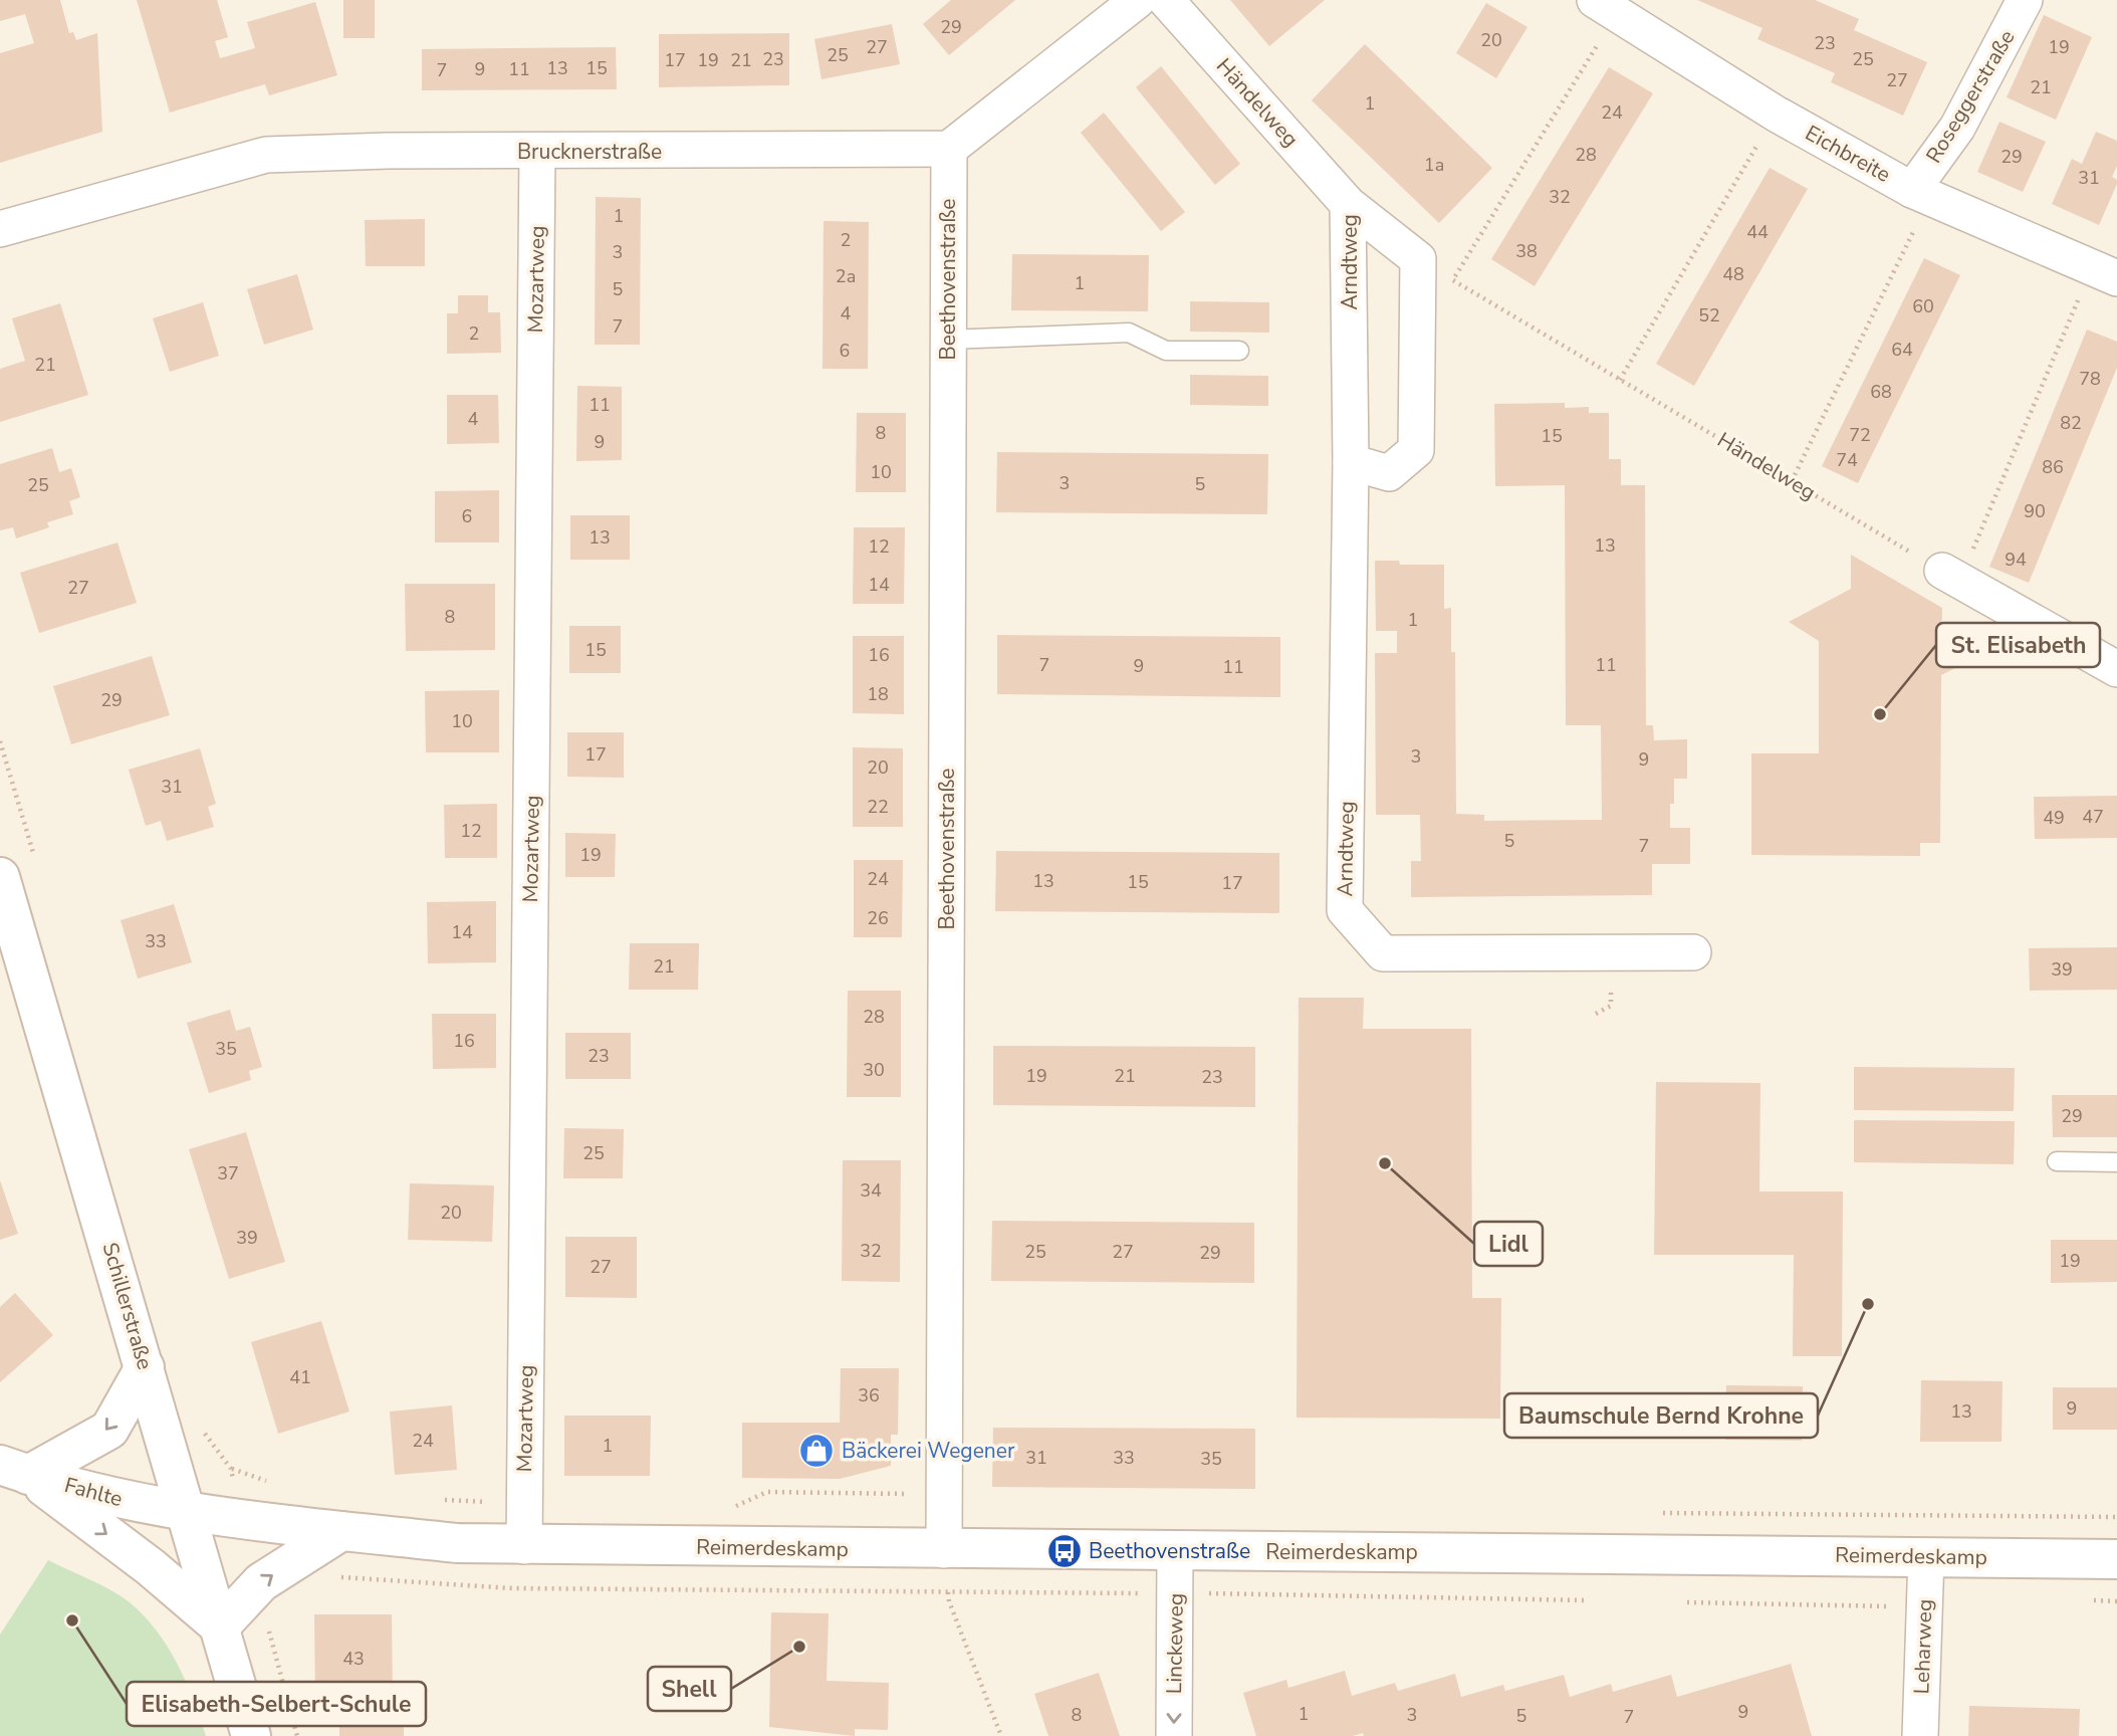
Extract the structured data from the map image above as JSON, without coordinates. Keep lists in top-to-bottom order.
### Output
{
  "streets": {
    "main road": ["Schillerstraße", "Fahlte", "Reimerdeskamp"],
    "street": [
      "Roseggerstraße",
      "Händelweg",
      "Brucknerstraße",
      "Eichbreite",
      "Arndtweg",
      "Mozartweg",
      "Beethovenstraße",
      "Linckeweg",
      "Leharweg"
    ]
  },
  "crossings": [
    ["Roseggerstraße", "Eichbreite"],
    ["Händelweg", "Arndtweg"],
    ["Brucknerstraße", "Mozartweg"],
    ["Brucknerstraße", "Beethovenstraße"],
    ["Mozartweg", "Reimerdeskamp"],
    ["Beethovenstraße", "Reimerdeskamp"],
    ["Schillerstraße", "Fahlte"],
    ["Schillerstraße", "Reimerdeskamp"],
    ["Fahlte", "Reimerdeskamp"],
    ["Reimerdeskamp", "Linckeweg"],
    ["Reimerdeskamp", "Leharweg"]
  ],
  "one_way": ["Linckeweg"],
  "places": {
    "other": [
      "St. Elisabeth",
      "Lidl",
      "Baumschule Bernd Krohne",
      "Elisabeth-Selbert-Schule",
      "Shell"
    ],
    "shop": ["Bäckerei Wegener"],
    "bus stop": ["Beethovenstraße"]
  },
  "house_numbers": [
    "29",
    "20",
    "23",
    "27",
    "19",
    "25",
    "23",
    "25",
    "17",
    "19",
    "21",
    "13",
    "15",
    "9",
    "11",
    "7",
    "27",
    "21",
    "1",
    "24",
    "28",
    "29",
    "1a",
    "31",
    "32",
    "1",
    "44",
    "2",
    "38",
    "3",
    "48",
    "2a",
    "1",
    "5",
    "60",
    "4",
    "52",
    "7",
    "2",
    "64",
    "6",
    "21",
    "78",
    "68",
    "11",
    "4",
    "82",
    "8",
    "72",
    "15",
    "9",
    "74",
    "86",
    "10",
    "3",
    "5",
    "25",
    "90",
    "6",
    "13",
    "13",
    "12",
    "94",
    "14",
    "27",
    "8",
    "1",
    "15",
    "16",
    "7",
    "11",
    "9",
    "11",
    "18",
    "29",
    "10",
    "17",
    "3",
    "9",
    "20",
    "31",
    "22",
    "47",
    "49",
    "12",
    "5",
    "7",
    "19",
    "24",
    "13",
    "15",
    "17",
    "26",
    "14",
    "33",
    "21",
    "39",
    "28",
    "16",
    "35",
    "23",
    "30",
    "19",
    "21",
    "23",
    "29",
    "25",
    "37",
    "34",
    "20",
    "39",
    "32",
    "25",
    "27",
    "29",
    "19",
    "27",
    "41",
    "36",
    "9",
    "13",
    "24",
    "1",
    "31",
    "33",
    "35",
    "43",
    "9",
    "1",
    "8",
    "3",
    "5",
    "7"
  ]
}
